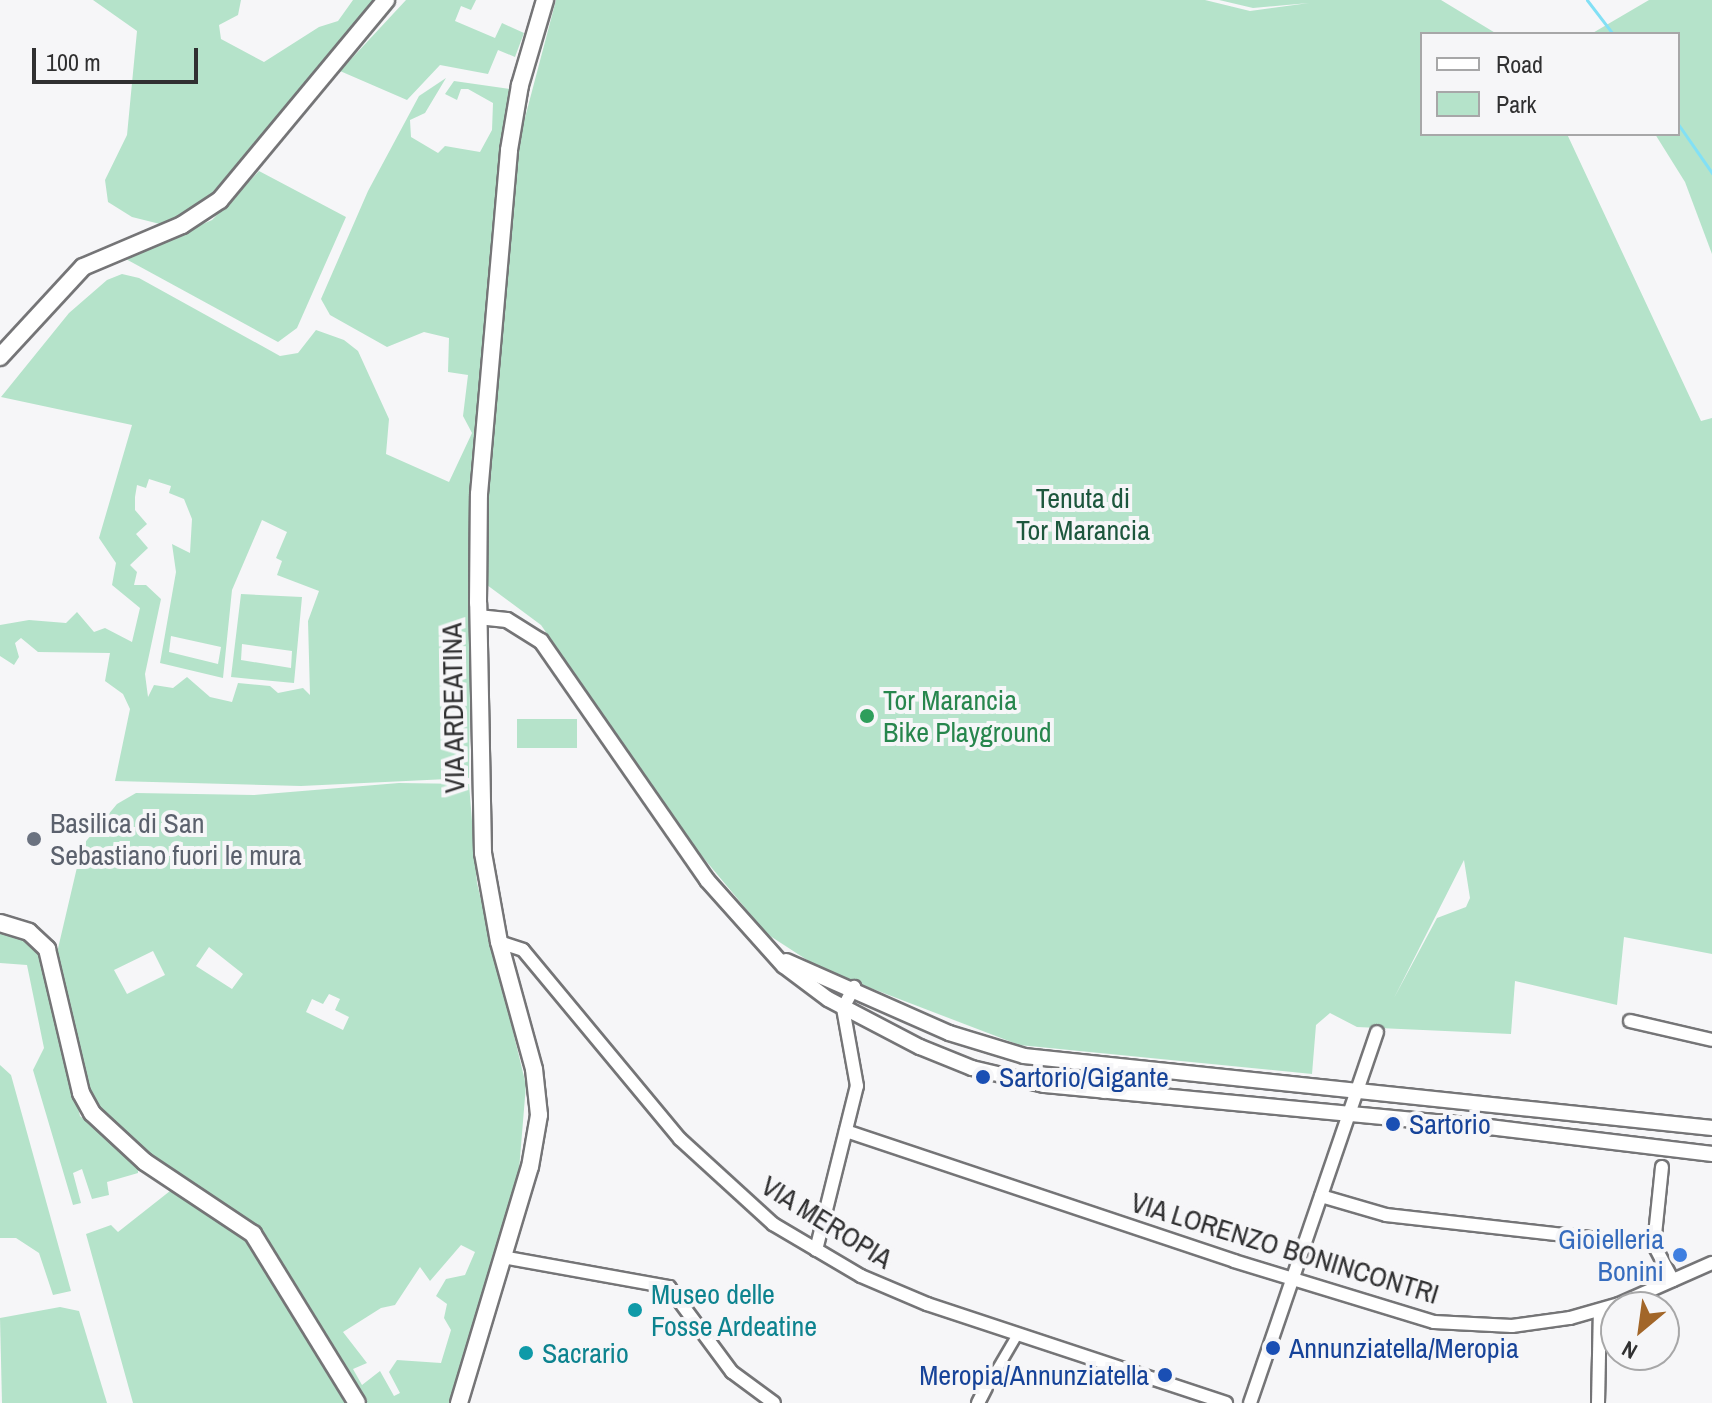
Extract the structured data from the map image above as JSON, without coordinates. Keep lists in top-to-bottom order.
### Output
{
  "streets": {
    "main road": ["VIA ARDEATINA"],
    "street": ["VIA MEROPIA", "VIA LORENZO BONINCONTRI"]
  },
  "crossings": [
    ["VIA ARDEATINA", "VIA MEROPIA"]
  ],
  "parks": ["Tenuta di Tor Marancia"],
  "places": [
    "Tor Marancia Bike Playground",
    "Basilica di San Sebastiano fuori le mura",
    "Sartorio/Gigante",
    "Sartorio",
    "Gioielleria Bonini",
    "Museo delle Fosse Ardeatine",
    "Annunziatella/Meropia",
    "Sacrario",
    "Meropia/Annunziatella"
  ],
  "legend": ["Road", "Park"],
  "scale_bar": "100 m",
  "north": "bottom left"
}
